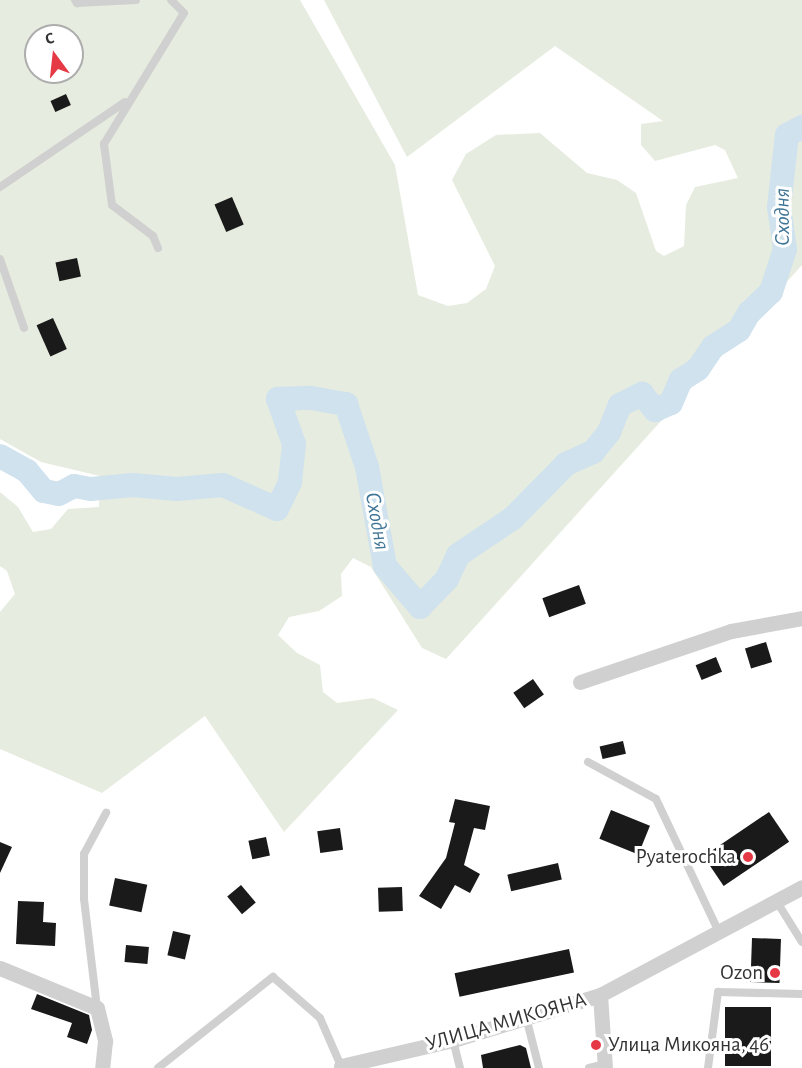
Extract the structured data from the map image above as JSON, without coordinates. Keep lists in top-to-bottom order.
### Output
{
  "streets": {
    "street": ["УЛИЦА МИКОЯНА"]
  },
  "water": ["Сходня"],
  "places": ["Pyaterochka", "Ozon", "Улица Микояна, 46"],
  "north": "top"
}
